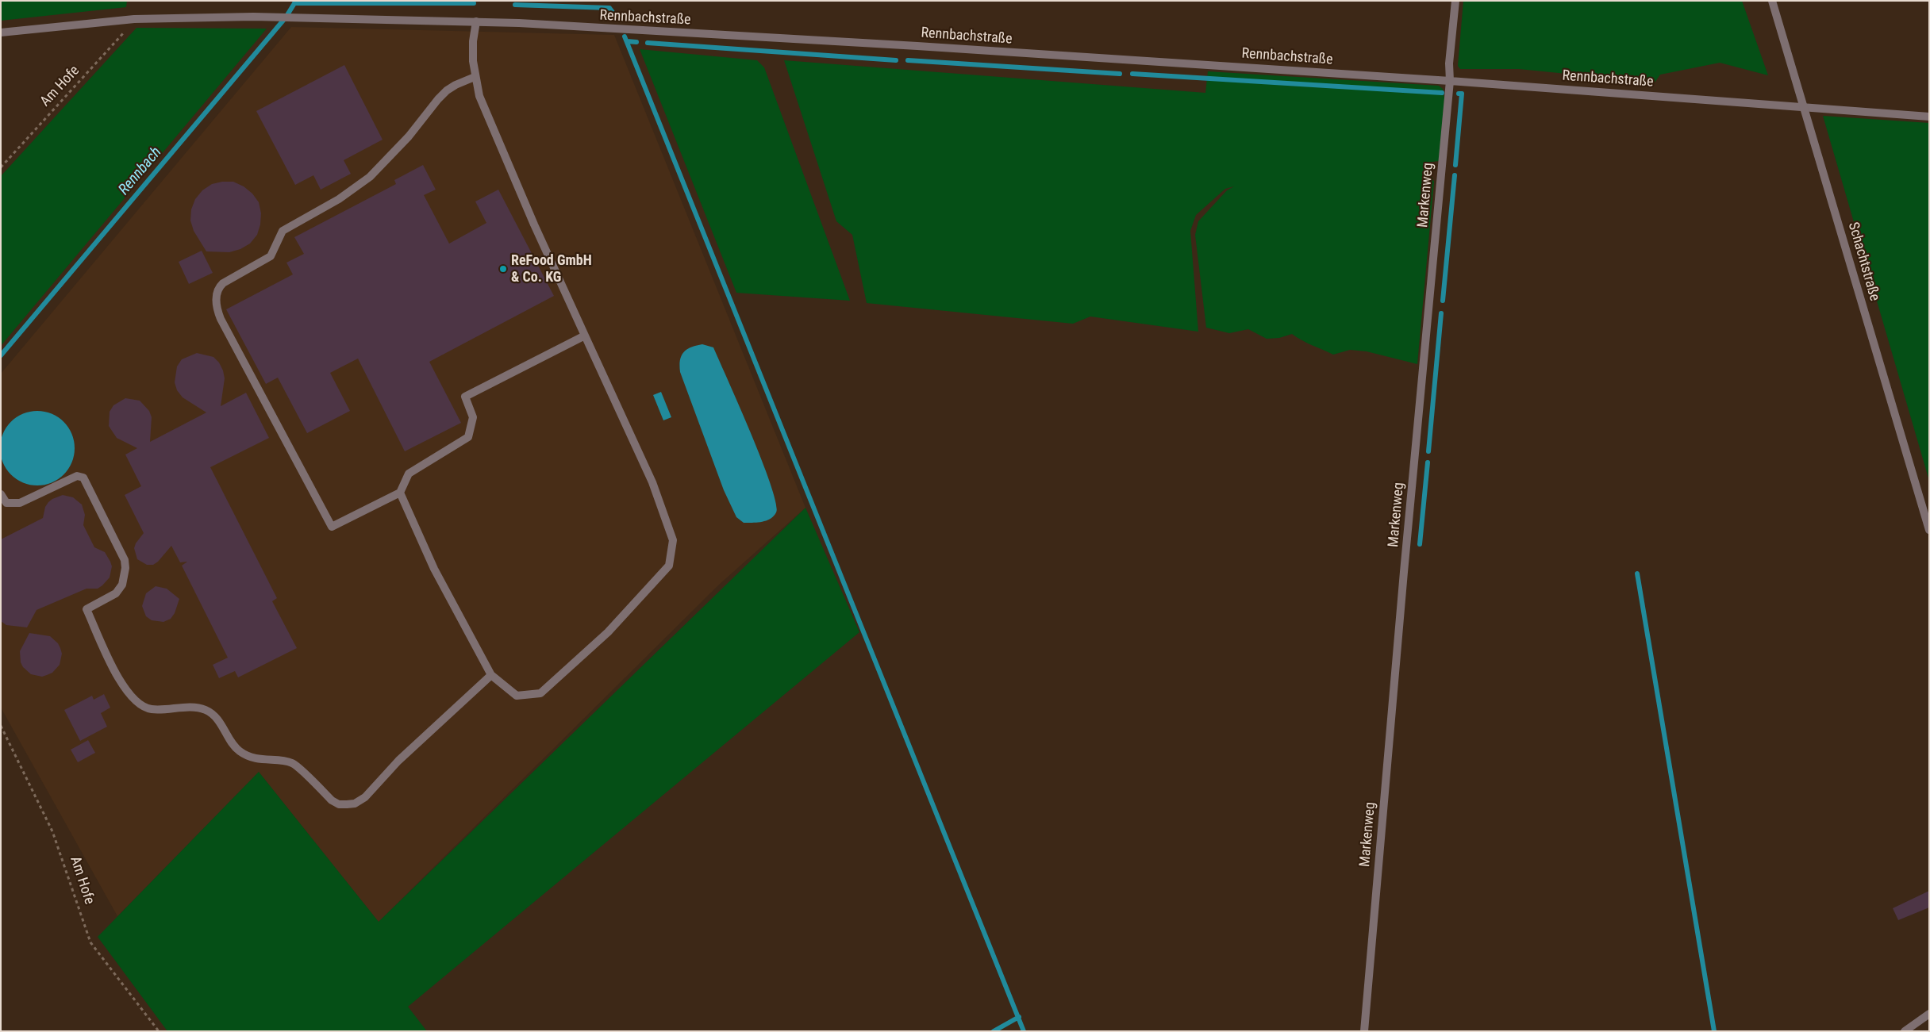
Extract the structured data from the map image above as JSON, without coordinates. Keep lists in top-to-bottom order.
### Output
{
  "streets": {
    "street": ["Rennbachstraße", "Markenweg", "Schachtstraße"],
    "path": ["Am Hofe"]
  },
  "crossings": [
    ["Rennbachstraße", "Am Hofe"],
    ["Rennbachstraße", "Markenweg"],
    ["Rennbachstraße", "Schachtstraße"]
  ],
  "water": ["Rennbach"],
  "places": ["ReFood GmbH & Co. KG"]
}
